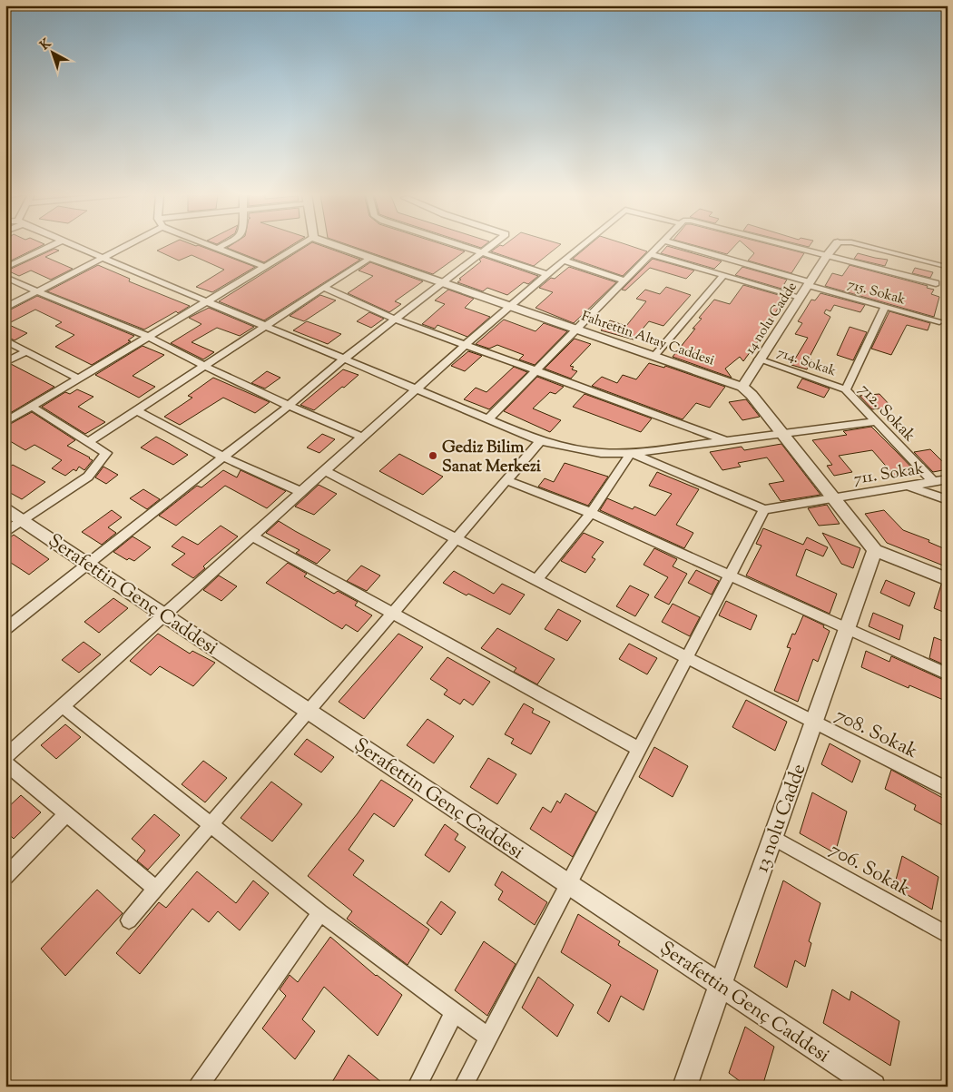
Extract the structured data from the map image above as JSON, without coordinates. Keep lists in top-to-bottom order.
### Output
{
  "streets": {
    "street": [
      "715. Sokak",
      "14 nolu Cadde",
      "Fahrettin Altay Caddesi",
      "714. Sokak",
      "712. Sokak",
      "711. Sokak",
      "Şerafettin Genç Caddesi",
      "708. Sokak",
      "13 nolu Cadde",
      "706. Sokak"
    ]
  },
  "crossings": [
    ["715. Sokak", "14 nolu Cadde"],
    ["715. Sokak", "712. Sokak"],
    ["14 nolu Cadde", "Fahrettin Altay Caddesi"],
    ["14 nolu Cadde", "714. Sokak"],
    ["Fahrettin Altay Caddesi", "711. Sokak"],
    ["Fahrettin Altay Caddesi", "13 nolu Cadde"],
    ["714. Sokak", "712. Sokak"],
    ["712. Sokak", "711. Sokak"],
    ["Şerafettin Genç Caddesi", "13 nolu Cadde"],
    ["708. Sokak", "13 nolu Cadde"],
    ["13 nolu Cadde", "706. Sokak"]
  ],
  "places": ["Gediz Bilim Sanat Merkezi"],
  "north": "top left"
}
